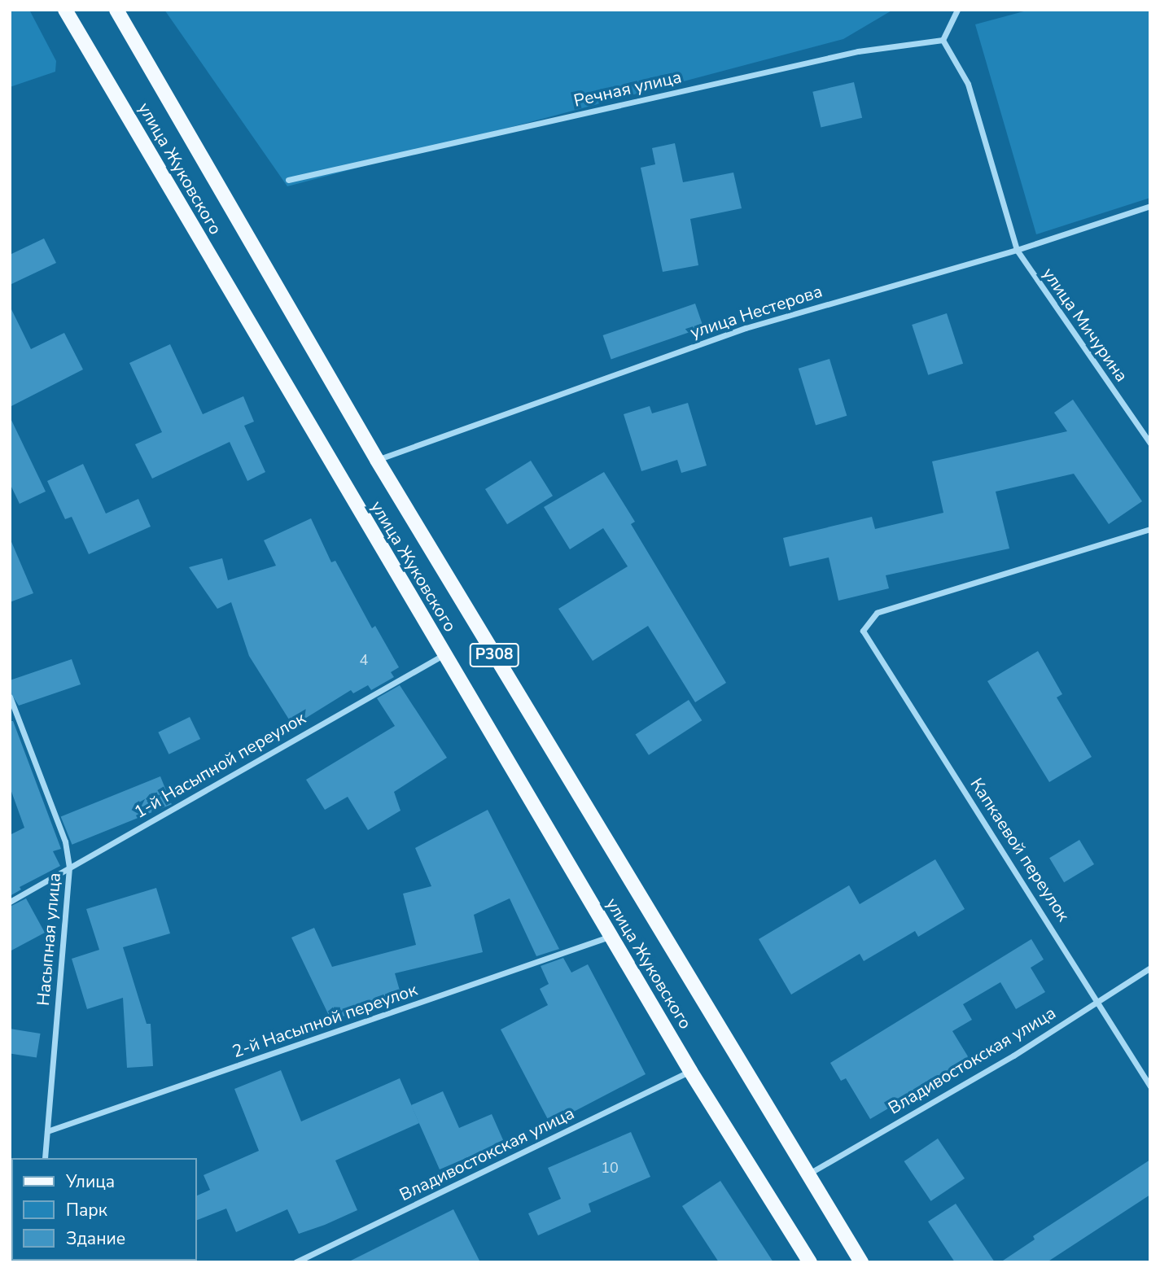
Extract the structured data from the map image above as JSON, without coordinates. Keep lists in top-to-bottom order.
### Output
{
  "streets": {
    "main road": ["улица Жуковского", "P308"],
    "street": [
      "Речная улица",
      "улица Нестерова",
      "улица Мичурина",
      "1-й Насыпной переулок",
      "Капкаевой переулок",
      "Насыпная улица",
      "2-й Насыпной переулок",
      "Владивостокская улица"
    ]
  },
  "crossings": [
    ["Речная улица", "улица Мичурина"],
    ["улица Жуковского", "1-й Насыпной переулок"],
    ["улица Жуковского", "2-й Насыпной переулок"],
    ["улица Жуковского", "Владивостокская улица"],
    ["улица Нестерова", "улица Мичурина"],
    ["улица Нестерова", "P308"],
    ["P308", "Владивостокская улица"],
    ["1-й Насыпной переулок", "Насыпная улица"],
    ["Капкаевой переулок", "Владивостокская улица"],
    ["Насыпная улица", "2-й Насыпной переулок"]
  ],
  "house_numbers": ["4", "10"],
  "legend": ["Улица", "Парк", "Здание"]
}
